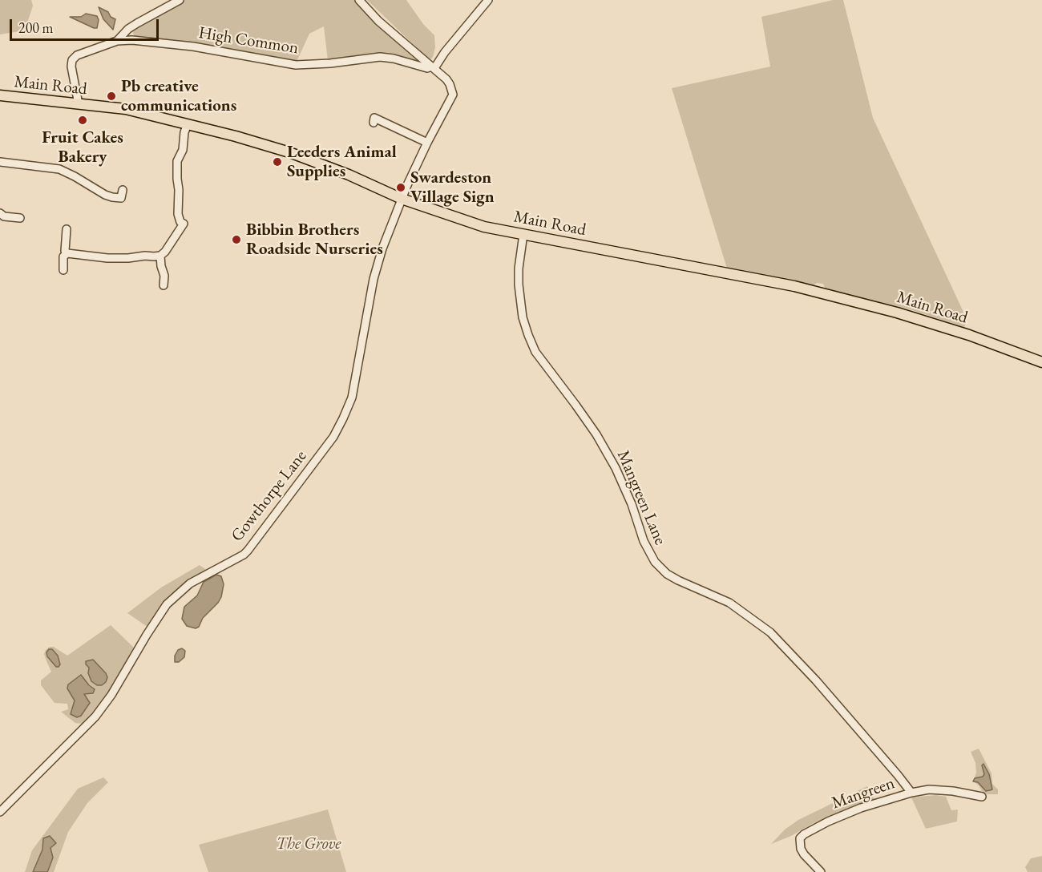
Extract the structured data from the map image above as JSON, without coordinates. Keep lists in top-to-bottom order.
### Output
{
  "streets": {
    "main road": ["Main Road"],
    "street": [
      "High Common",
      "Gowthorpe Lane",
      "Mangreen Lane",
      "Mangreen"
    ]
  },
  "crossings": [
    ["High Common", "Gowthorpe Lane"],
    ["Main Road", "Gowthorpe Lane"],
    ["Main Road", "Mangreen Lane"],
    ["Mangreen Lane", "Mangreen"]
  ],
  "parks": ["The Grove"],
  "places": [
    "Pb creative communications",
    "Fruit Cakes Bakery",
    "Leeders Animal Supplies",
    "Swardeston Village Sign",
    "Bibbin Brothers Roadside Nurseries"
  ],
  "scale_bar": "200 m"
}
